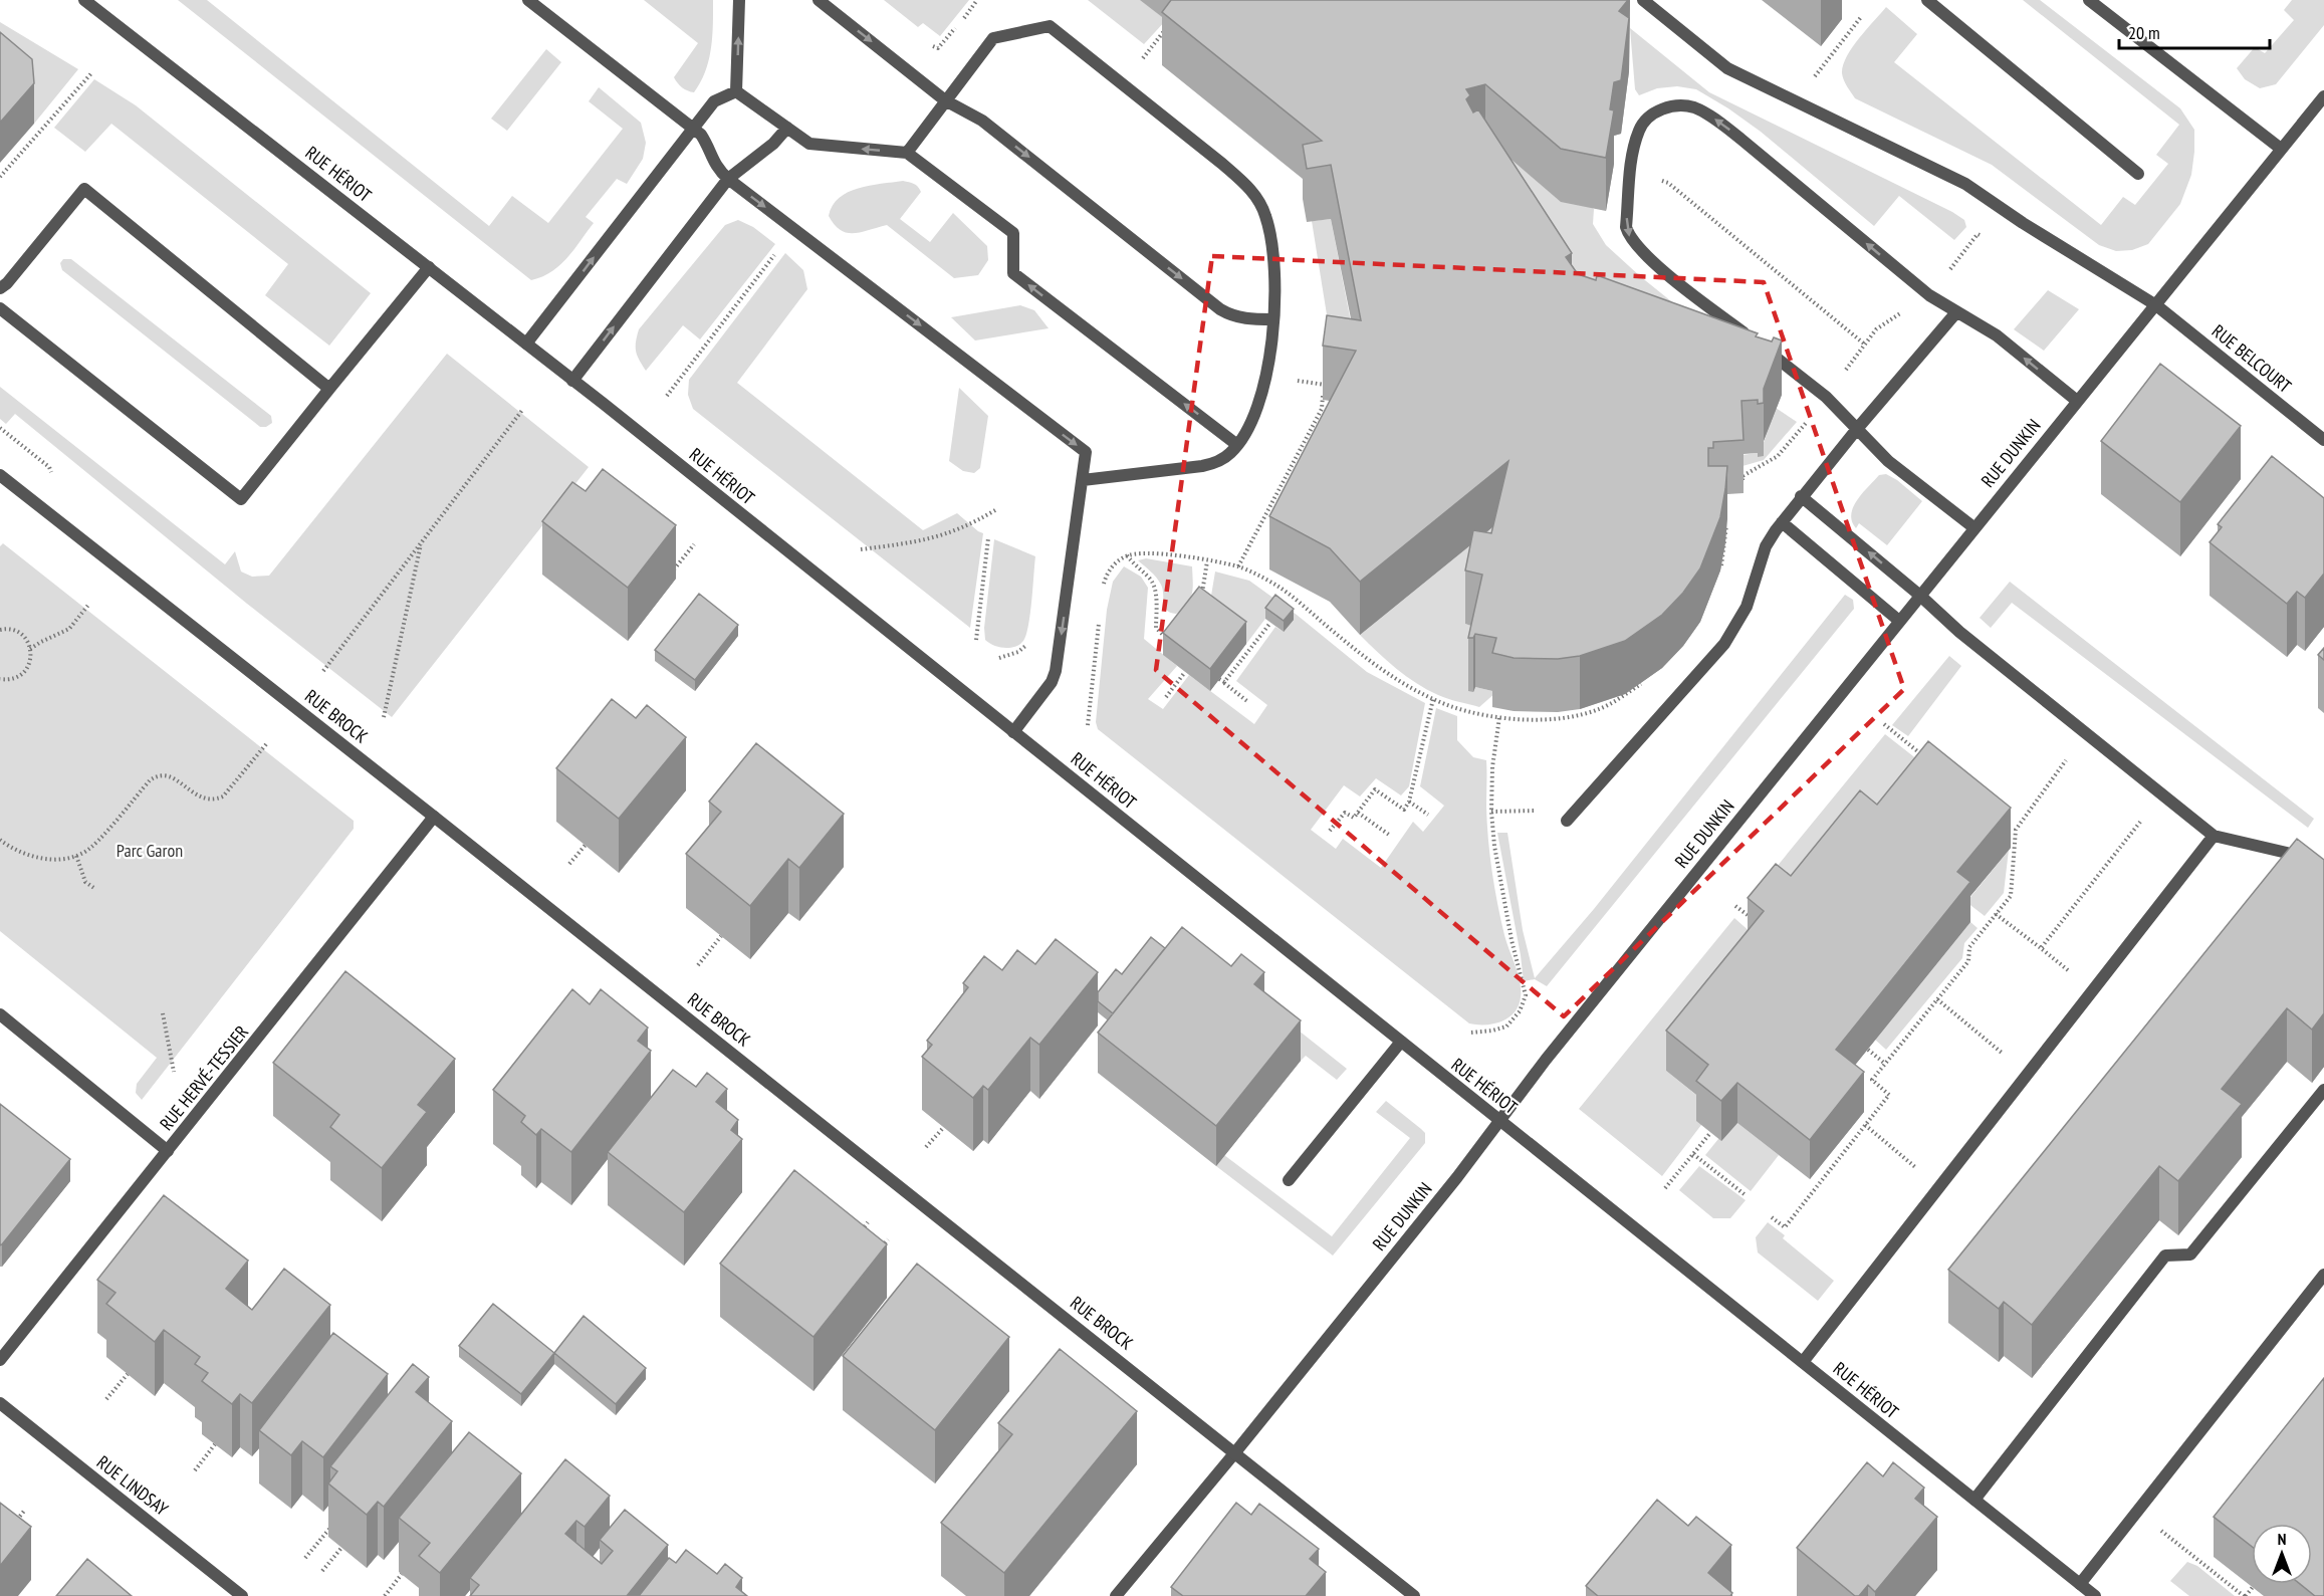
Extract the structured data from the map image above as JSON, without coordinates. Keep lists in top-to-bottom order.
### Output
{
  "streets": {
    "street": [
      "RUE HÉRIOT",
      "RUE BELCOURT",
      "RUE DUNKIN",
      "RUE BROCK",
      "RUE HERVÉ-TESSIER",
      "RUE LINDSAY"
    ]
  },
  "crossings": [
    ["RUE HÉRIOT", "RUE DUNKIN"],
    ["RUE BELCOURT", "RUE DUNKIN"],
    ["RUE DUNKIN", "RUE BROCK"],
    ["RUE BROCK", "RUE HERVÉ-TESSIER"]
  ],
  "parks": ["Parc Garon"],
  "scale_bar": "20 m",
  "north": "top"
}
